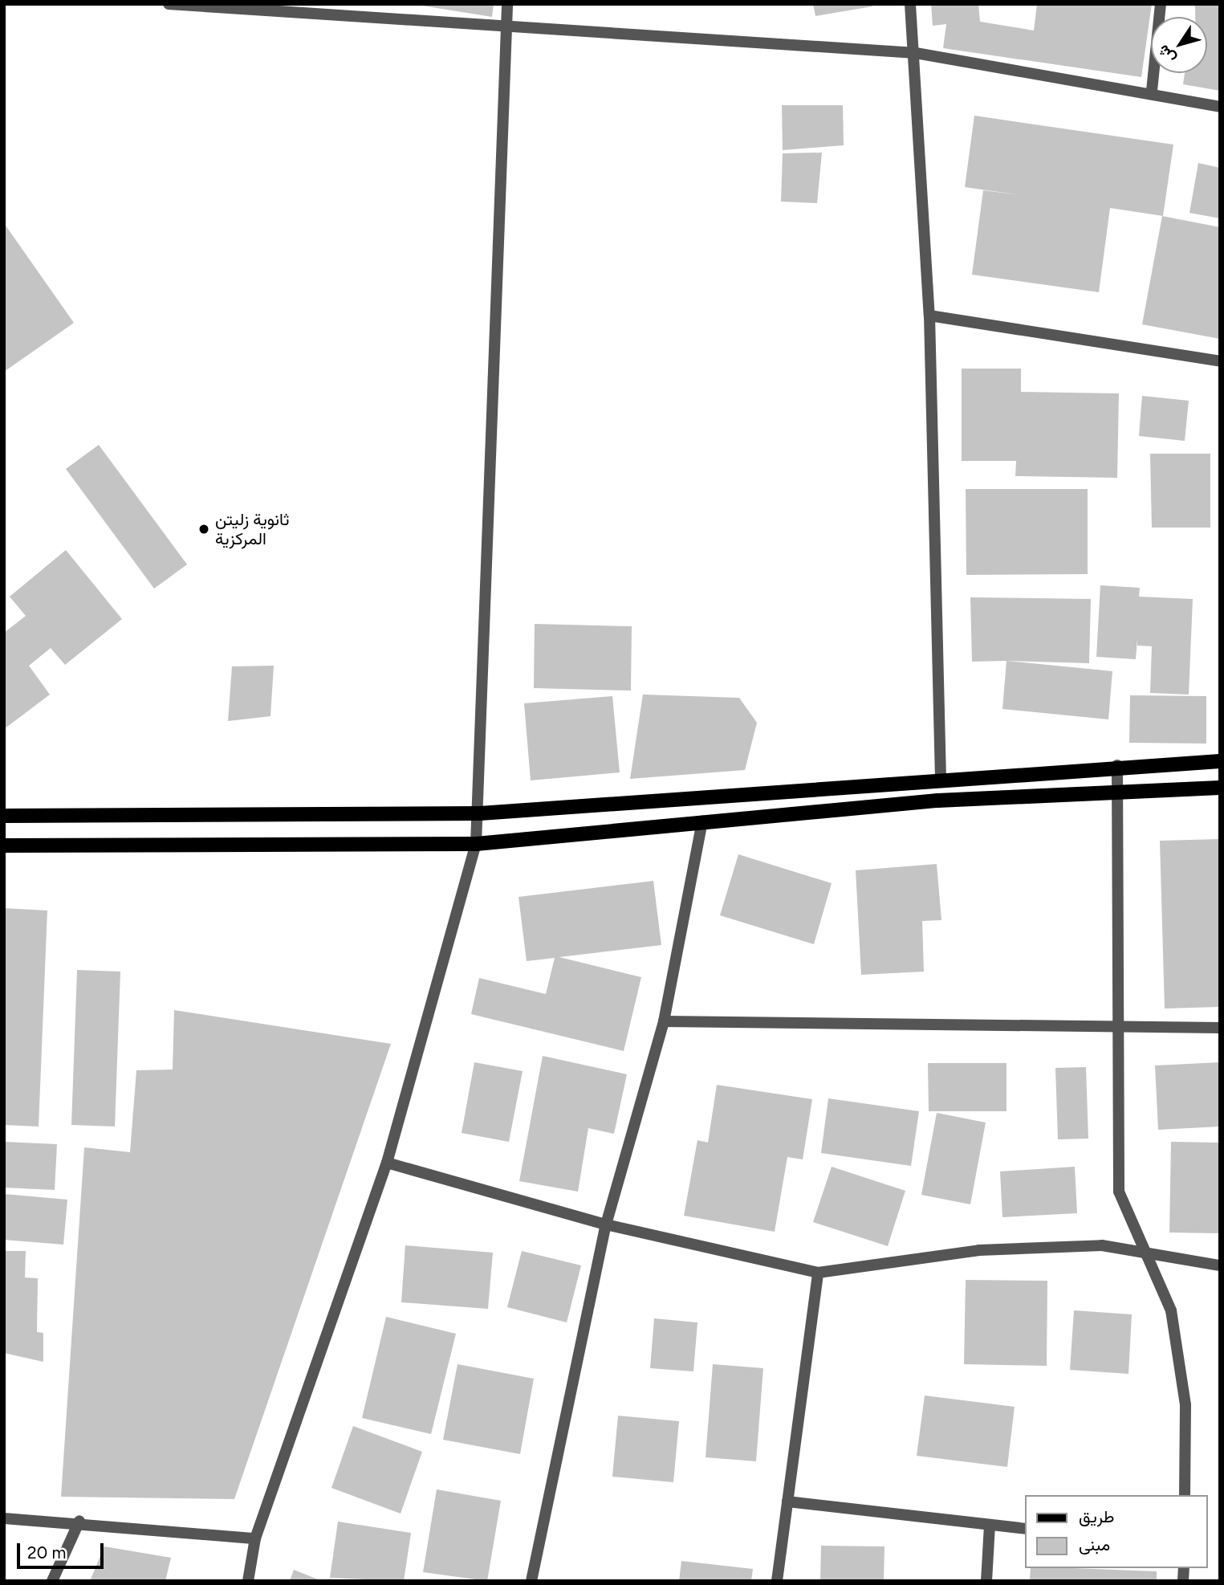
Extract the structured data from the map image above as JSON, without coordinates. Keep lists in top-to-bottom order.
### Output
{
  "places": ["ثانوية زليتن المركزية"],
  "legend": ["طريق", "مبنى"],
  "scale_bar": "20 m",
  "north": "bottom left"
}
